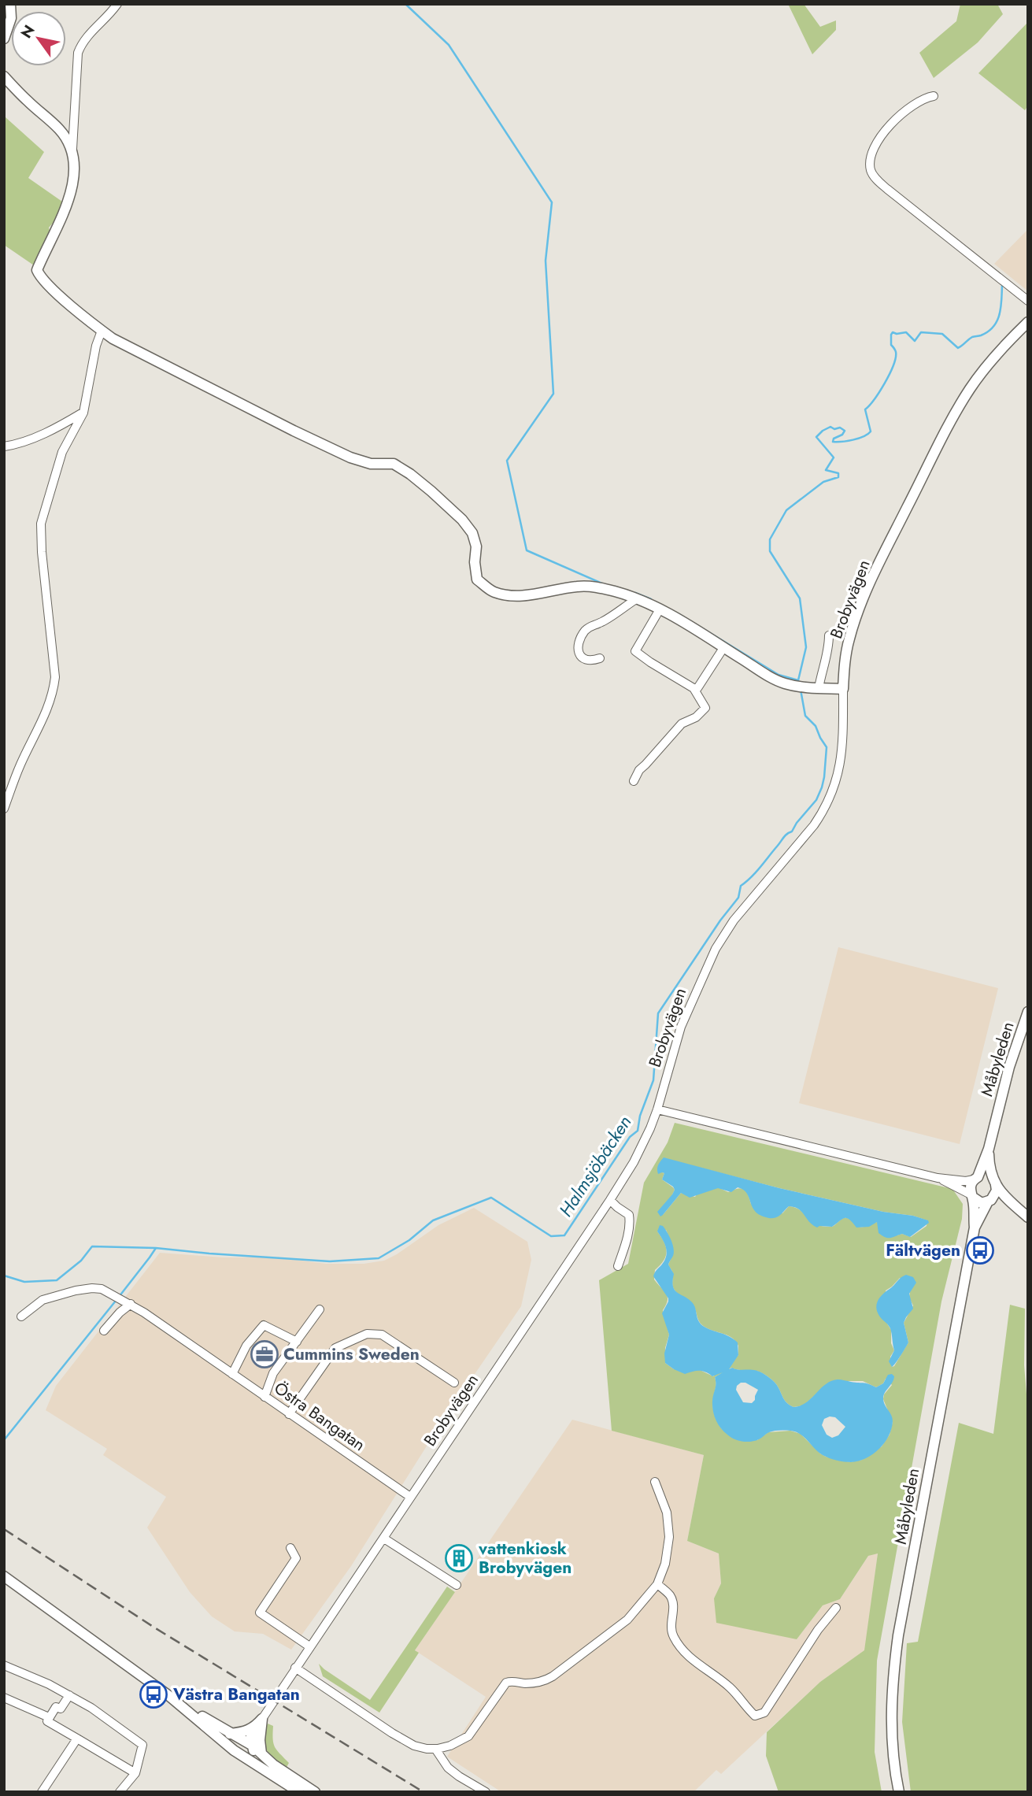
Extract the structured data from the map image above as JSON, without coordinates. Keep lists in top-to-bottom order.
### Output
{
  "streets": {
    "street": ["Brobyvägen", "Måbyleden", "Östra Bangatan"]
  },
  "crossings": [
    ["Brobyvägen", "Östra Bangatan"]
  ],
  "water": ["Halmsjöbäcken"],
  "places": {
    "bus stop": ["Fältvägen", "Västra Bangatan"],
    "office": ["Cummins Sweden"],
    "building": ["vattenkiosk Brobyvägen"]
  },
  "north": "top left"
}
